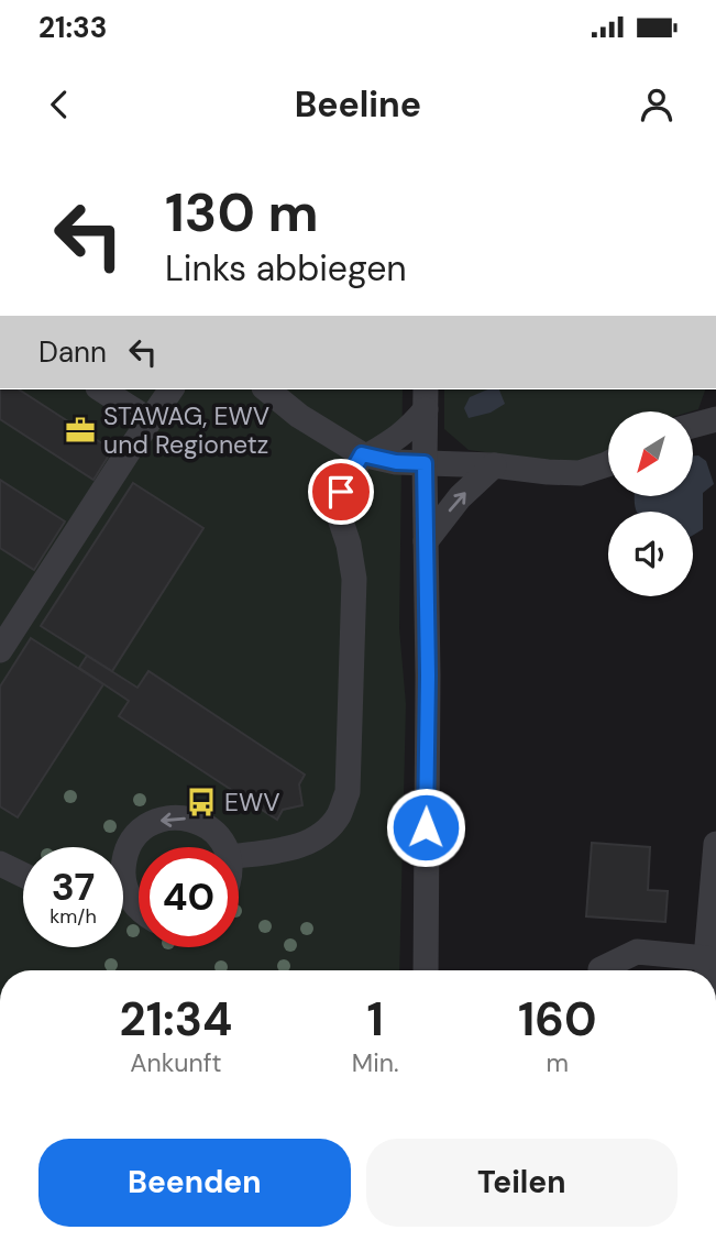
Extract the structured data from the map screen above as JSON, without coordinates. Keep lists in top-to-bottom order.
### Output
{
  "places": {
    "office": ["STAWAG, EWV und Regionetz"],
    "bus stop": ["EWV"]
  },
  "north": "bottom left",
  "page": {
    "status": "21:33",
    "header": "Beeline",
    "turn": ["130 m", "Links abbiegen"],
    "then": "Dann",
    "speed": "37 km/h",
    "limit": "40",
    "eta": [
      "21:34",
      "Ankunft",
      "1",
      "Min.",
      "160",
      "m"
    ],
    "buttons": ["Beenden", "Teilen"]
  }
}
